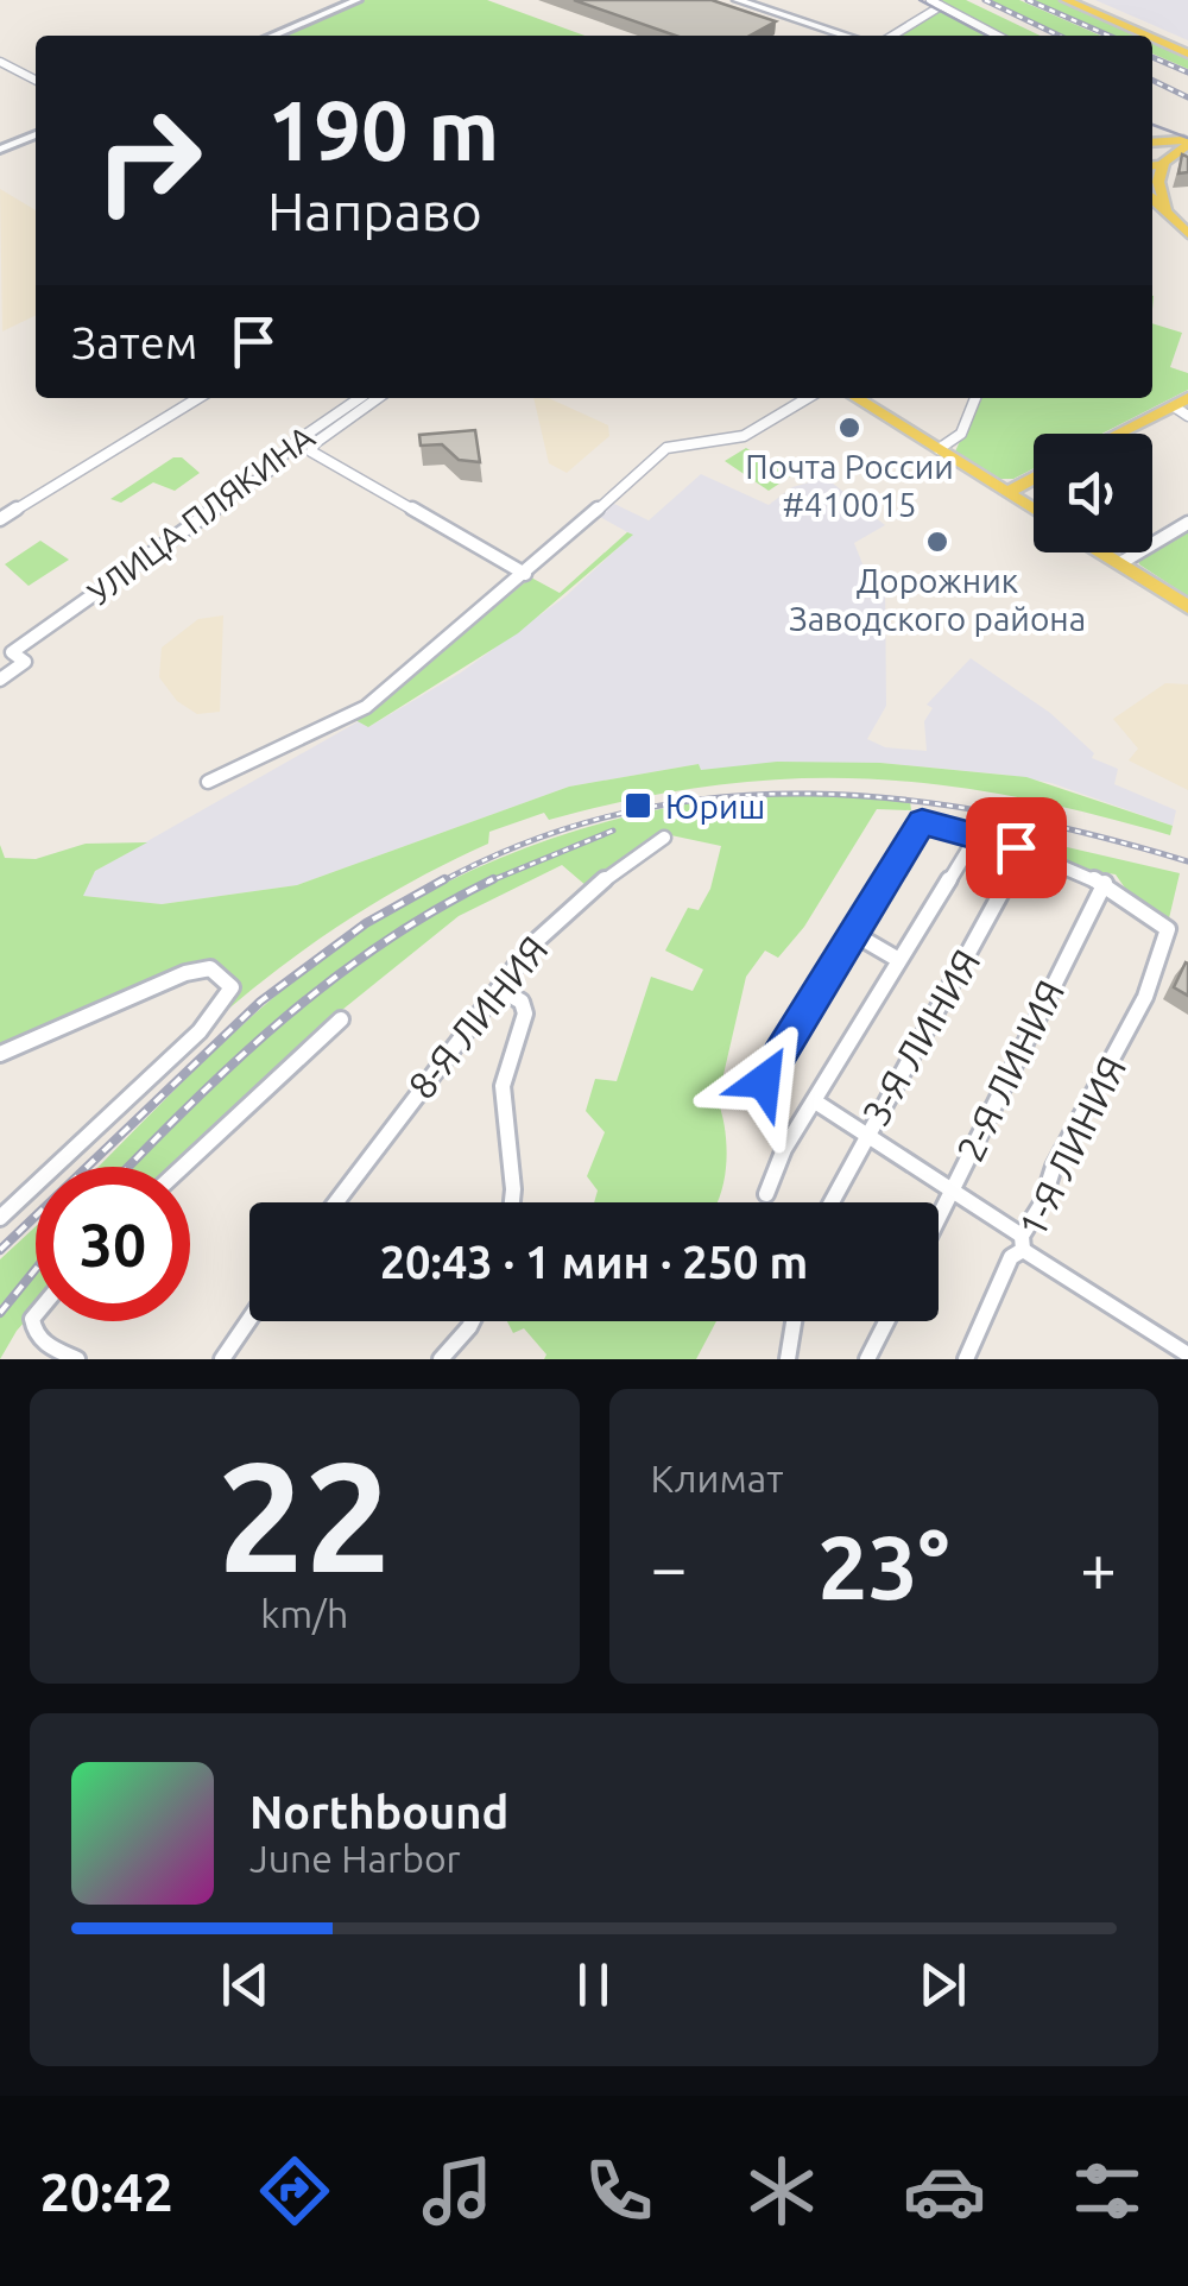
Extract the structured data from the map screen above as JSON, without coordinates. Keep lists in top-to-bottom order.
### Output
{
  "streets": {
    "street": [
      "УЛИЦА ПЛЯКИНА",
      "8-Я ЛИНИЯ",
      "3-Я ЛИНИЯ",
      "2-Я ЛИНИЯ",
      "1-Я ЛИНИЯ"
    ]
  },
  "crossings": [
    ["2-Я ЛИНИЯ", "1-Я ЛИНИЯ"]
  ],
  "places": {
    "other": ["Почта России #410015", "Дорожник Заводского района"],
    "transit": ["Юриш"]
  },
  "page": {
    "turn": ["190 m", "Направо"],
    "then": "Затем",
    "limit": "30",
    "trip": "20:43 · 1 мин · 250 m",
    "tile": [
      ["22", "km/h"],
      "Климат"
    ],
    "heat": ["−", "23°", "+"],
    "song": ["Northbound", "June Harbor"],
    "tabs": "20:42"
  }
}
